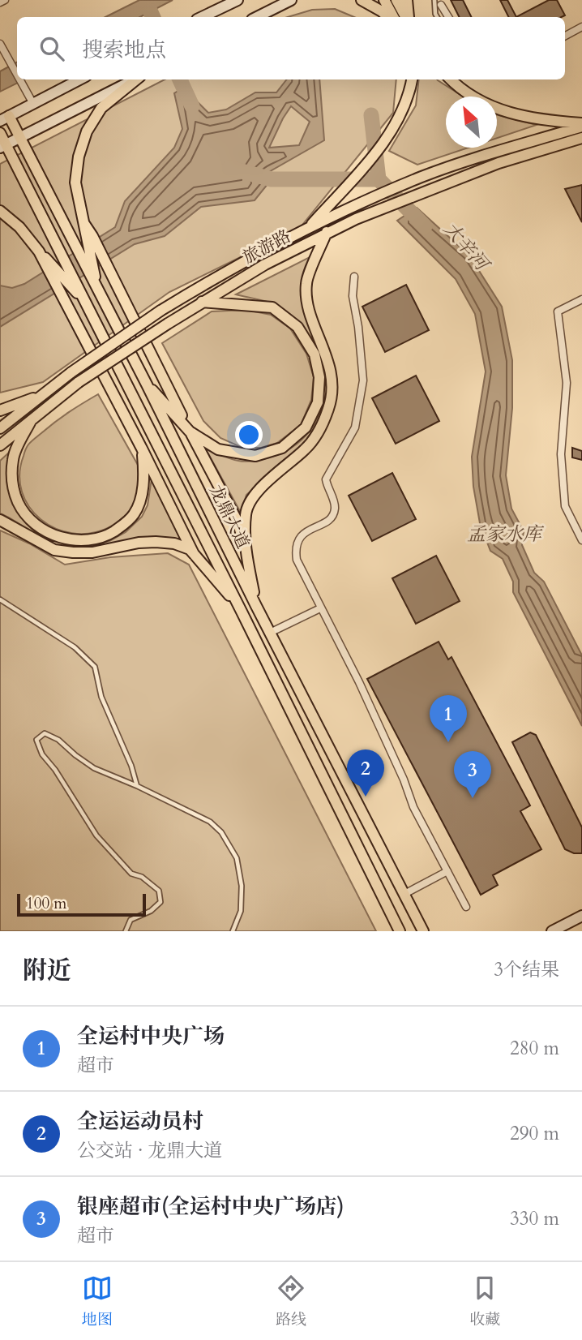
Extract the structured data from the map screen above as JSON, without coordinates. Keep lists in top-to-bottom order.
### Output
{
  "streets": {
    "main road": ["旅游路", "龙鼎大道"]
  },
  "water": ["大辛河", "孟家水库"],
  "scale_bar": "100 m",
  "north": "top left",
  "page": {
    "search": "搜索地点",
    "pins": ["1", "2", "3"],
    "scale": "100 m",
    "heading": ["附近", "3个结果"],
    "list": [
      {
        "mark": "1",
        "name": "全运村中央广场",
        "note": "超市",
        "value": "280 m"
      },
      {
        "mark": "2",
        "name": "全运运动员村",
        "note": "公交站 · 龙鼎大道",
        "value": "290 m"
      },
      {
        "mark": "3",
        "name": "银座超市(全运村中央广场店)",
        "note": "超市",
        "value": "330 m"
      }
    ],
    "nav": ["地图", "路线", "收藏"]
  }
}
